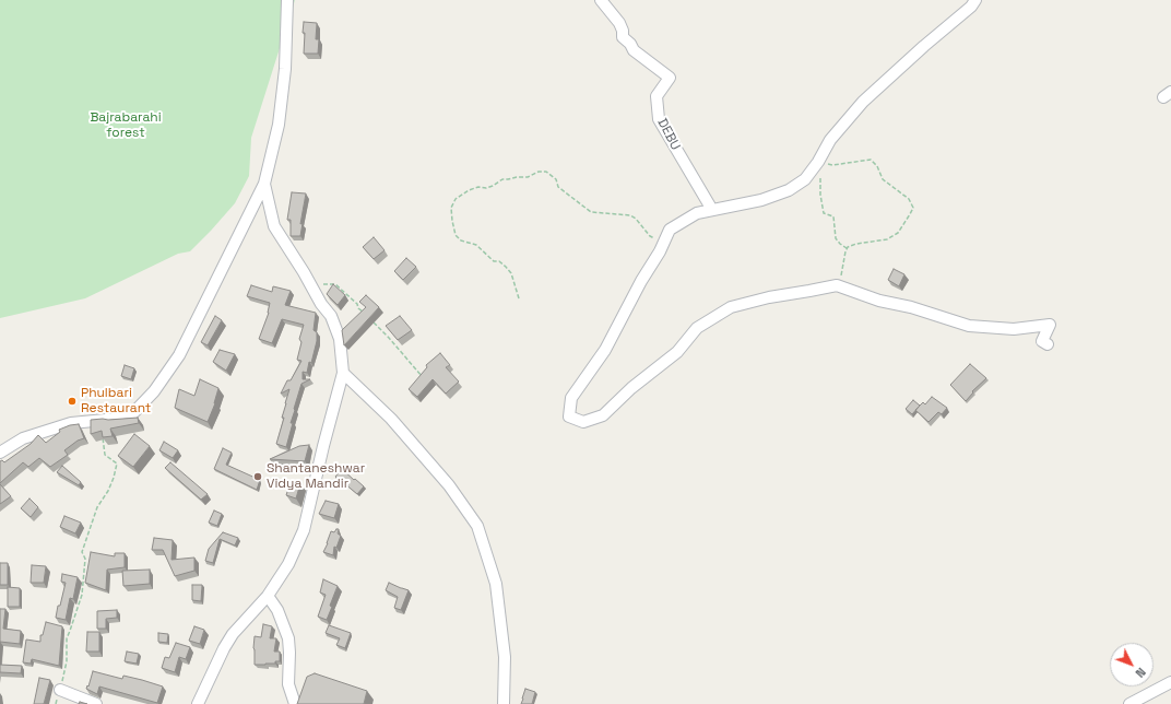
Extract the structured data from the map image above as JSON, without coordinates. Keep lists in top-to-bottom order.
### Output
{
  "streets": {
    "street": ["DEBU"]
  },
  "parks": ["Bajrabarahi forest"],
  "places": ["Phulbari Restaurant", "Shantaneshwar Vidya Mandir"],
  "north": "bottom right"
}
